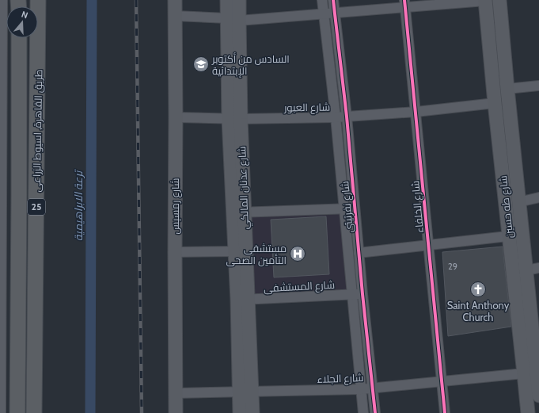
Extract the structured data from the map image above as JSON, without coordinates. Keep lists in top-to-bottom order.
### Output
{
  "streets": {
    "highway": ["طريق القاهرة, اسيوط الزراعى", "25"],
    "main road": ["شارع عدنان المالكي", "شارع رمسيس", "شارع طه حسين"],
    "street": [
      "شارع العبور",
      "شارع نفرتيتى",
      "شارع الخلفاء",
      "شارع المستشفى",
      "شارع الجلاء"
    ]
  },
  "crossings": [
    ["شارع العبور", "شارع عدنان المالكي"],
    ["شارع العبور", "شارع رمسيس"],
    ["شارع العبور", "شارع نفرتيتى"],
    ["شارع العبور", "شارع الخلفاء"],
    ["شارع العبور", "شارع طه حسين"],
    ["شارع عدنان المالكي", "شارع المستشفى"],
    ["شارع عدنان المالكي", "شارع الجلاء"],
    ["شارع رمسيس", "شارع الجلاء"],
    ["شارع نفرتيتى", "شارع المستشفى"],
    ["شارع نفرتيتى", "شارع الجلاء"],
    ["شارع الخلفاء", "شارع الجلاء"],
    ["شارع طه حسين", "شارع الجلاء"]
  ],
  "water": ["ترعة الابراهيمية"],
  "places": {
    "school or university": ["السادس من أكتوبر الإبتدائية"],
    "hospital": ["مستشفى التأمين الصحى"],
    "church": ["Saint Anthony Church"]
  },
  "house_numbers": ["29"],
  "north": "top"
}
